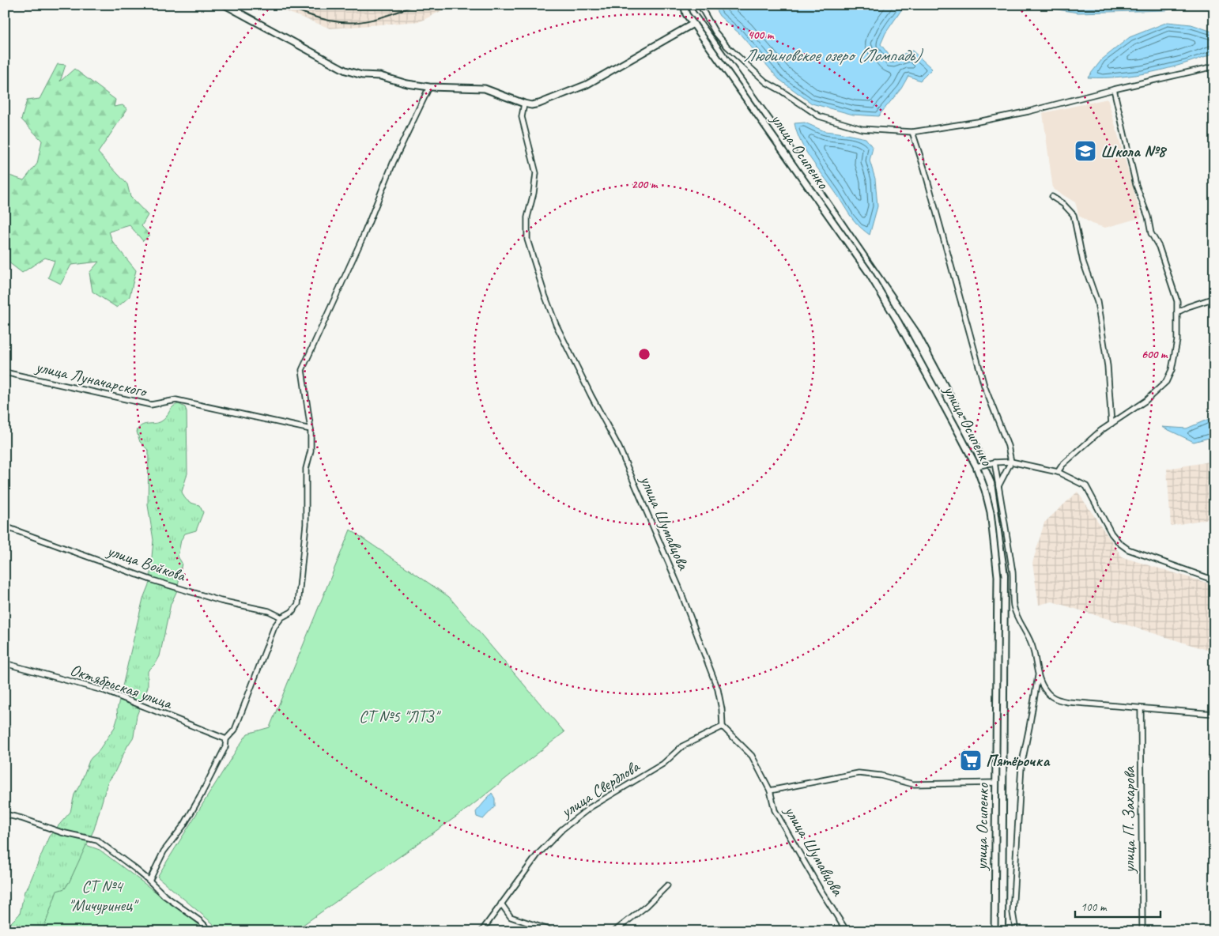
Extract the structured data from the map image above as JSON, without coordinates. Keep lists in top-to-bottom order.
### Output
{
  "streets": {
    "street": [
      "улица Осипенко",
      "улица Луначарского",
      "улица Шумавцова",
      "улица Войкова",
      "Октябрьская улица",
      "улица Свердлова",
      "улица П. Захарова"
    ]
  },
  "crossings": [
    ["улица Шумавцова", "улица Свердлова"]
  ],
  "water": ["Людиновское озеро (Ломпадь)"],
  "parks": ["СТ №5 \"ЛТЗ\"", "СТ №4 \"Мичуринец\""],
  "places": {
    "school or university": ["Школа №8"],
    "supermarket": ["Пятёрочка"]
  },
  "scale_bar": "100 m",
  "rings": ["400 m", "200 m", "600 m"]
}
